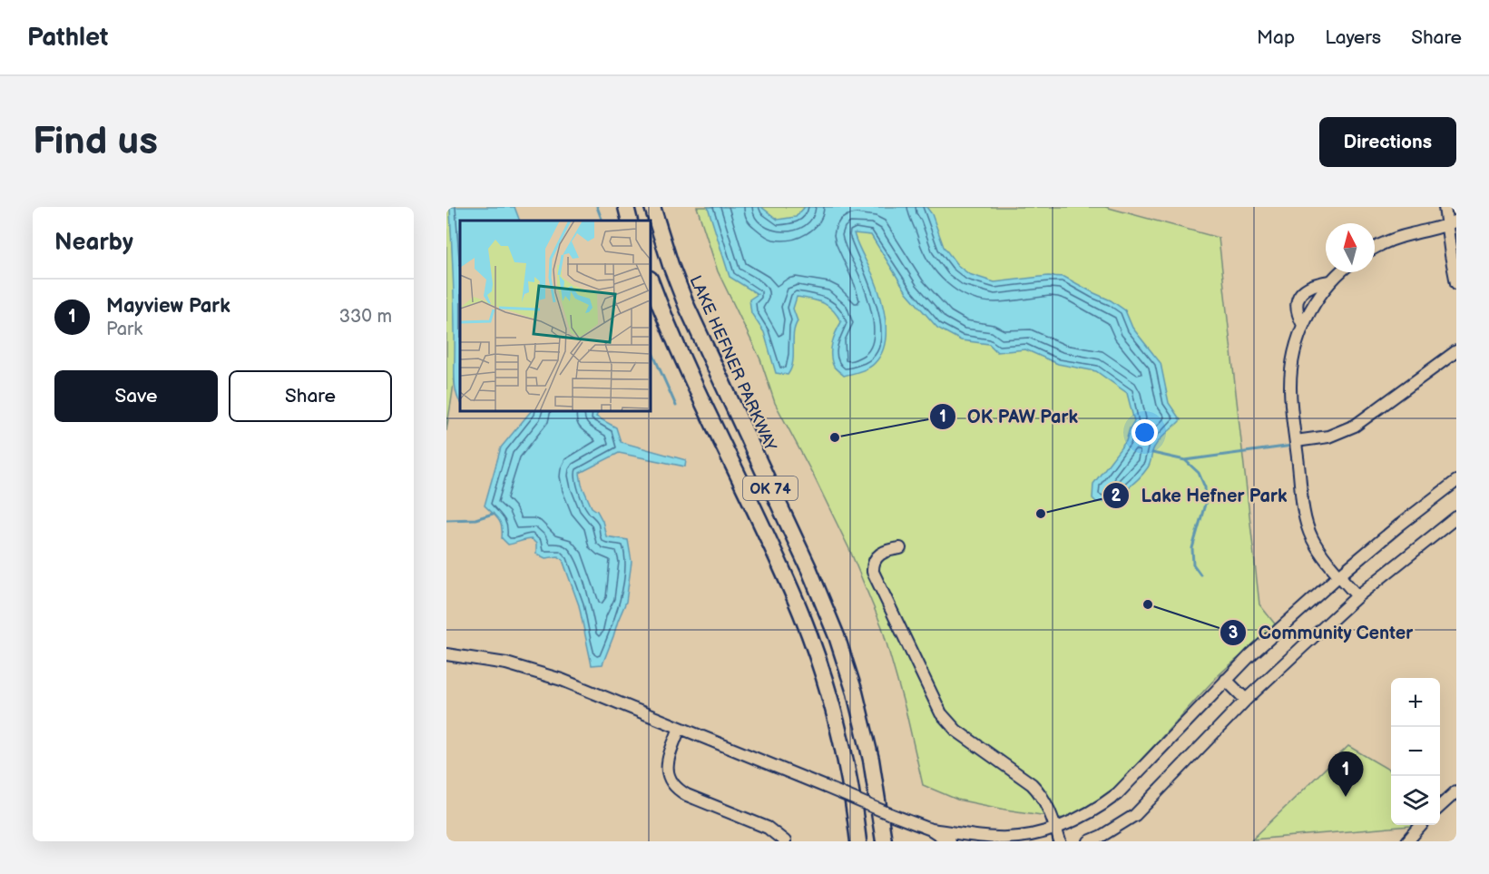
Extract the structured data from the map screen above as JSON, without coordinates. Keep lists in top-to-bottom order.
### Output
{
  "streets": {
    "highway": ["LAKE HEFNER PARKWAY", "OK 74"]
  },
  "places": ["OK PAW Park", "Lake Hefner Park", "Community Center"],
  "north": "top",
  "page": {
    "header": "Pathlet",
    "nav": ["Map", "Layers", "Share"],
    "buttons": [
      "Directions",
      ["Save", "Share"]
    ],
    "title": "Find us",
    "heading": "Nearby",
    "list": [
      {
        "mark": "1",
        "name": "Mayview Park",
        "note": "Park",
        "value": "330 m"
      }
    ],
    "map_buttons": ["+", "−"],
    "pins": "1"
  }
}
